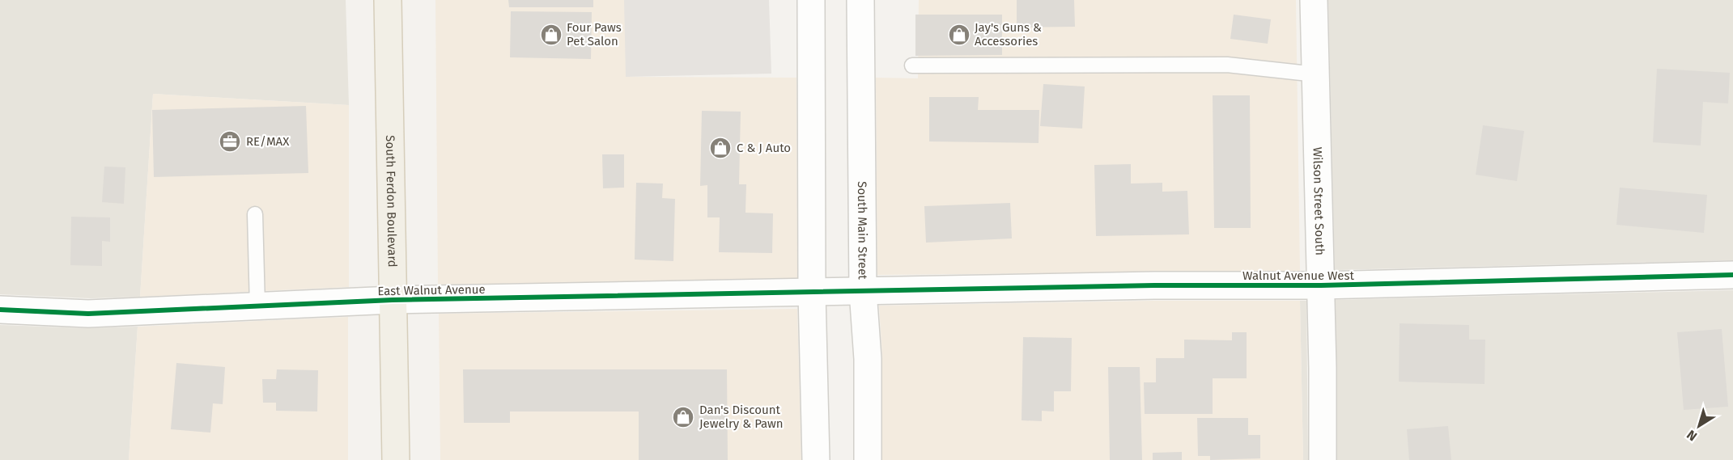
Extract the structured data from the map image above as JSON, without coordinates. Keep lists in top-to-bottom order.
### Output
{
  "streets": {
    "main road": ["South Ferdon Boulevard"],
    "street": [
      "Wilson Street South",
      "South Main Street",
      "Walnut Avenue West",
      "East Walnut Avenue"
    ]
  },
  "crossings": [
    ["Wilson Street South", "Walnut Avenue West"],
    ["South Ferdon Boulevard", "East Walnut Avenue"],
    ["South Main Street", "Walnut Avenue West"],
    ["South Main Street", "East Walnut Avenue"],
    ["Walnut Avenue West", "East Walnut Avenue"]
  ],
  "places": {
    "shop": [
      "Four Paws Pet Salon",
      "Jay's Guns & Accessories",
      "C & J Auto",
      "Dan's Discount Jewelry & Pawn"
    ],
    "office": ["RE/MAX"]
  },
  "north": "bottom left"
}
